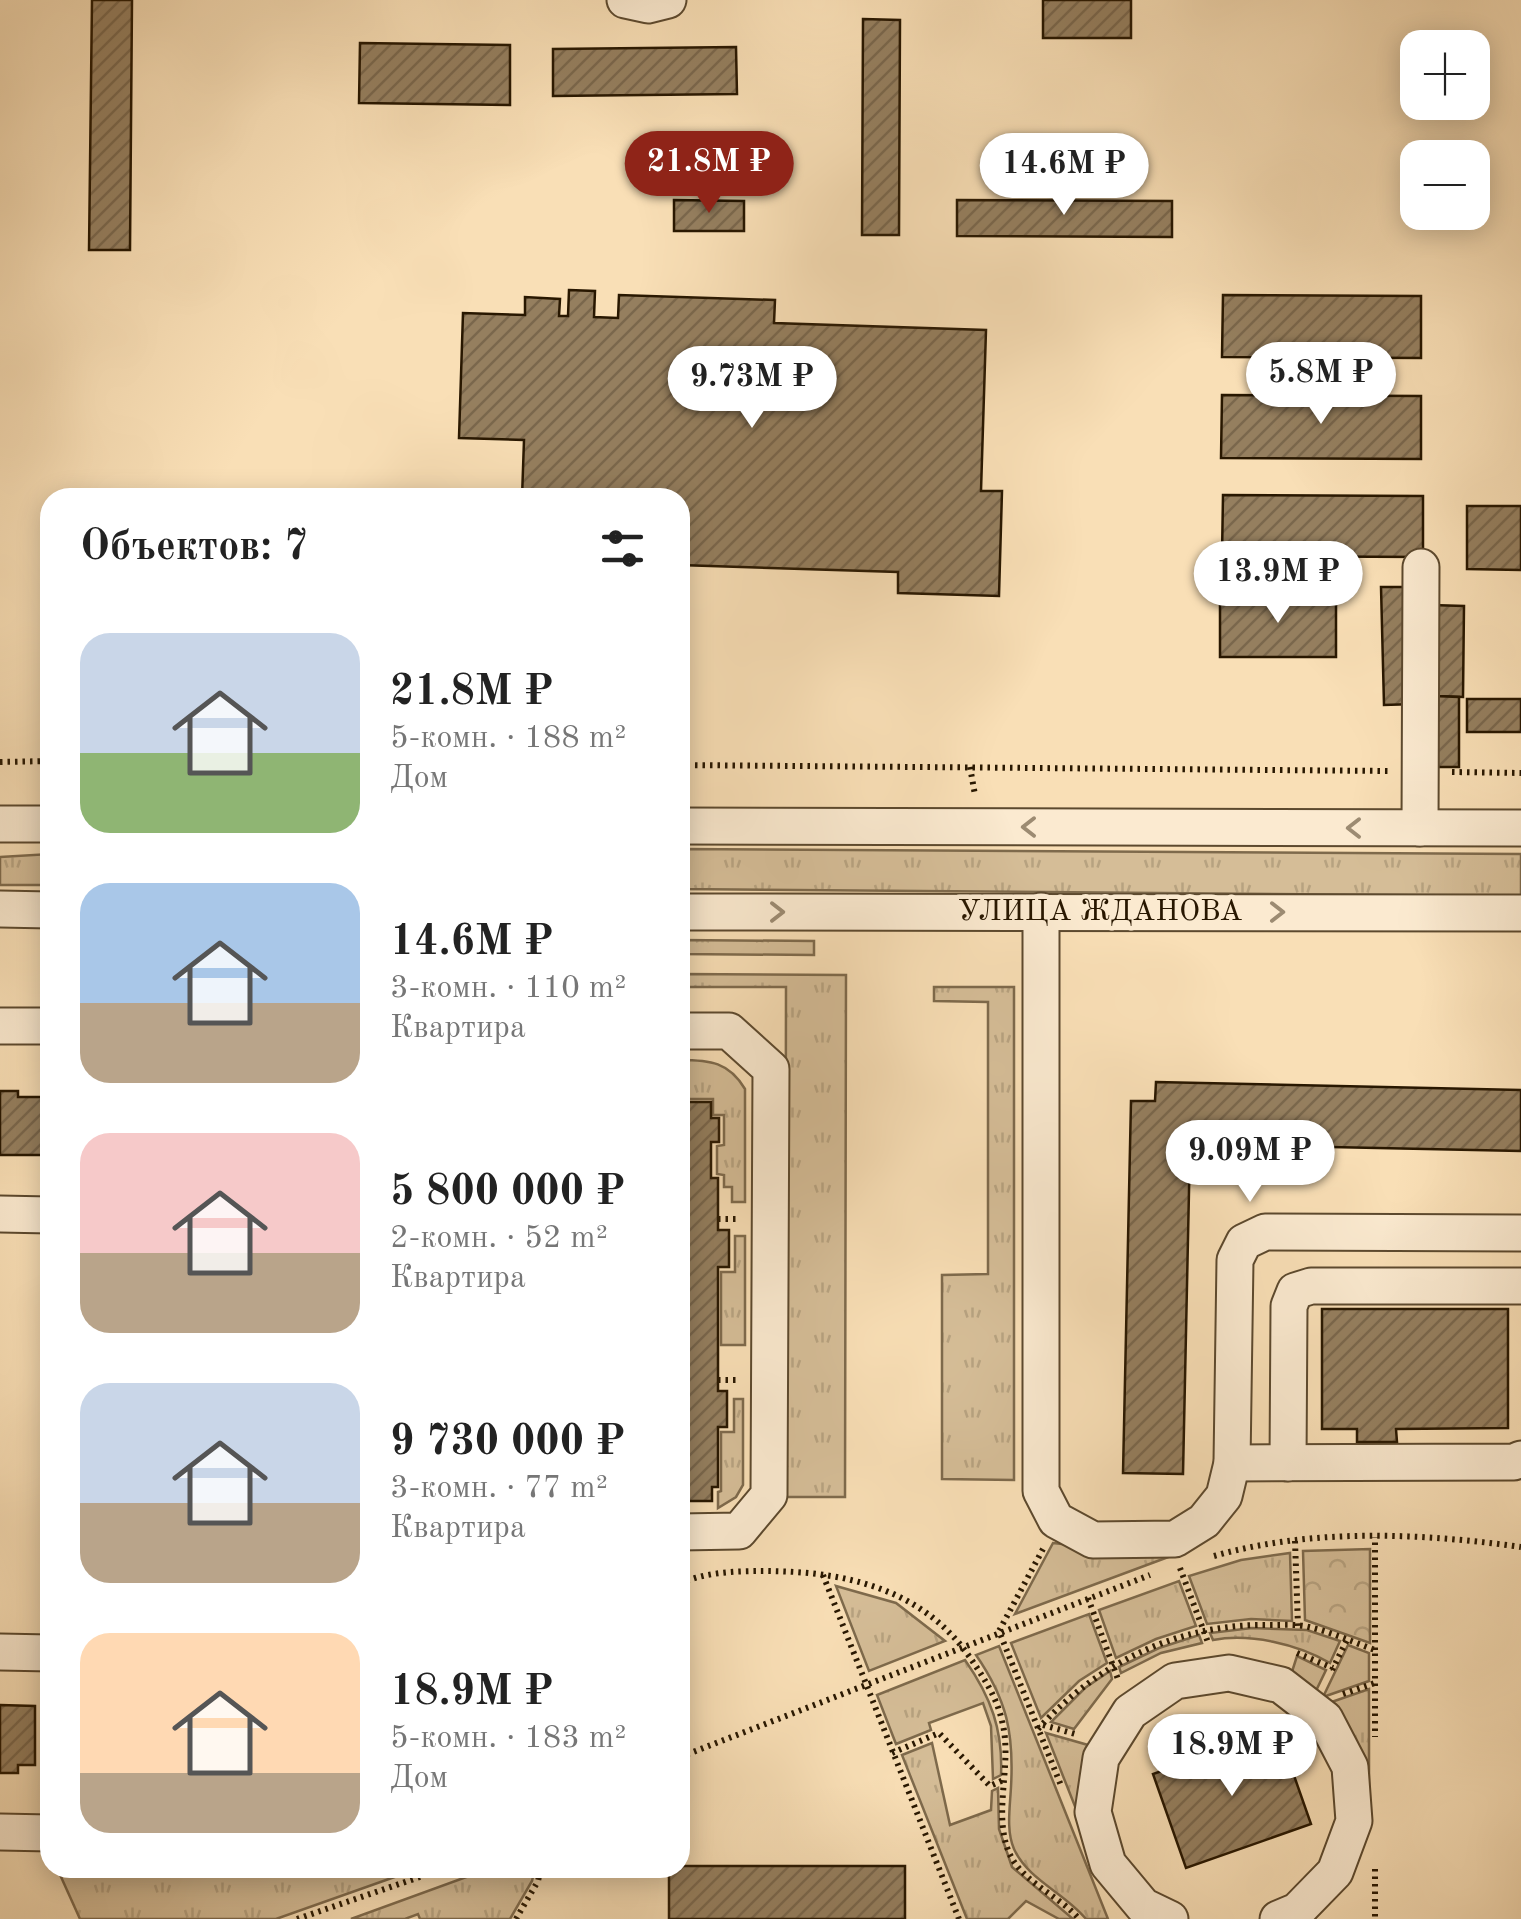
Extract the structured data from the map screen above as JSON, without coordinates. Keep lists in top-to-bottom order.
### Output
{
  "streets": {
    "street": ["УЛИЦА ЖДАНОВА"]
  },
  "page": {
    "map_buttons": ["+", "−"],
    "price": [
      "21.8M ₽",
      "14.6M ₽",
      "5.8M ₽",
      "9.73M ₽",
      "13.9M ₽",
      "9.09M ₽",
      "18.9M ₽"
    ],
    "heading": "Объектов: 7",
    "list": [
      {
        "name": "21.8M ₽",
        "note": "5-комн. · 188 m² · Дом"
      },
      {
        "name": "14.6M ₽",
        "note": "3-комн. · 110 m² · Квартира"
      },
      {
        "name": "5 800 000 ₽",
        "note": "2-комн. · 52 m² · Квартира"
      },
      {
        "name": "9 730 000 ₽",
        "note": "3-комн. · 77 m² · Квартира"
      },
      {
        "name": "18.9M ₽",
        "note": "5-комн. · 183 m² · Дом"
      }
    ]
  }
}
